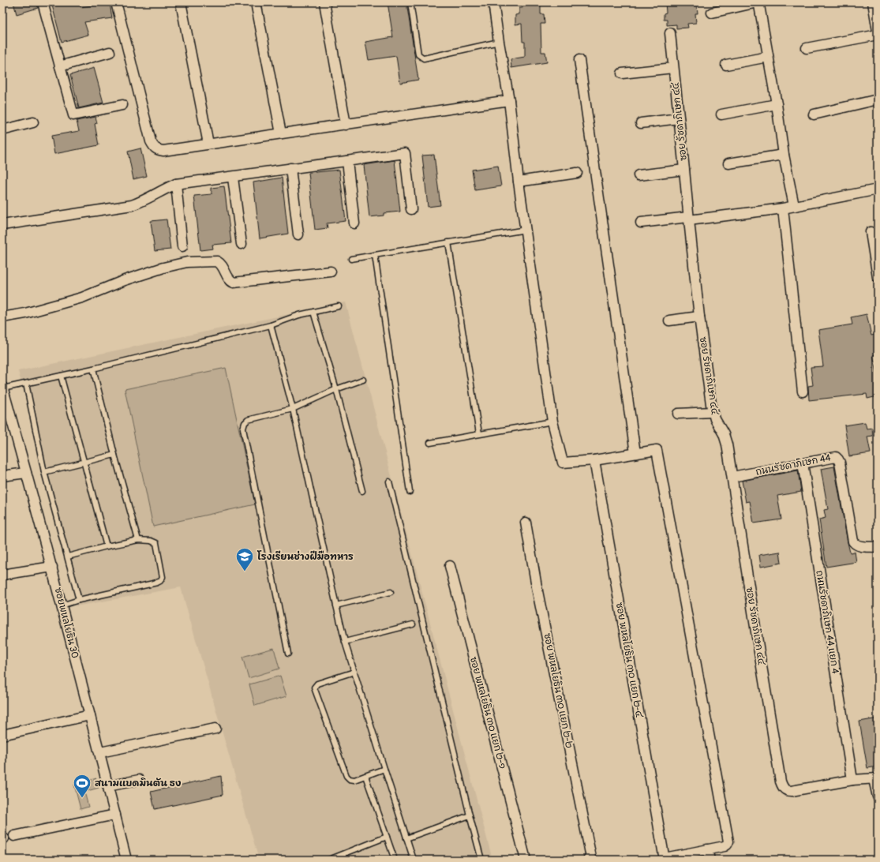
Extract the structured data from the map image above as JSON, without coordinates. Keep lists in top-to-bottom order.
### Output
{
  "streets": {
    "street": [
      "ซอย รัชดาภิเษก ๔๔",
      "ถนนรัชดาภิเษก 44",
      "ถนนรัชดาภิเษก 44 แยก 4",
      "ซอยพหลโยธิน 30",
      "ซอย พหลโยธิน ๓๐ แยก ๒-๔",
      "ซอย พหลโยธิน ๓๐ แยก ๒-๒",
      "ซอย พหลโยธิน ๓๐ แยก ๒-๑"
    ]
  },
  "crossings": [
    ["ซอย รัชดาภิเษก ๔๔", "ถนนรัชดาภิเษก 44"],
    ["ซอย รัชดาภิเษก ๔๔", "ถนนรัชดาภิเษก 44 แยก 4"],
    ["ถนนรัชดาภิเษก 44", "ถนนรัชดาภิเษก 44 แยก 4"]
  ],
  "places": {
    "school or university": ["โรงเรียนช่างฝีมือทหาร"],
    "sports": ["สนามแบดมินตัน ธง"]
  }
}
